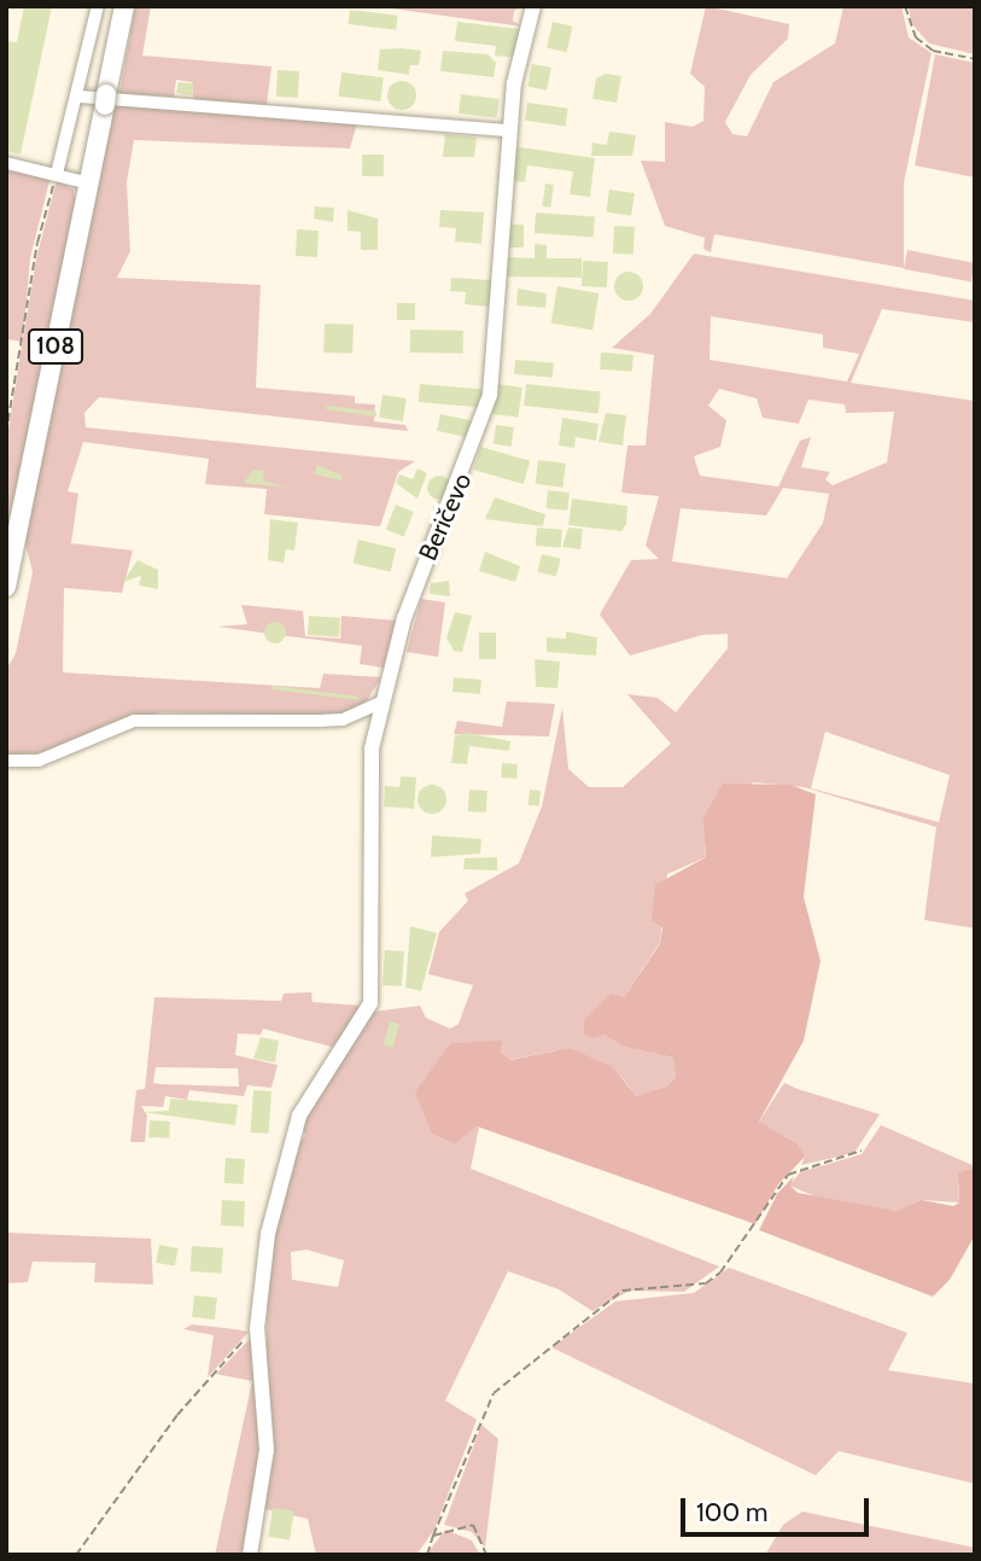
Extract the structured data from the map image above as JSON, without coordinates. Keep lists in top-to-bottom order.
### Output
{
  "streets": {
    "main road": ["108"],
    "street": ["Beričevo"]
  },
  "scale_bar": "100 m"
}
